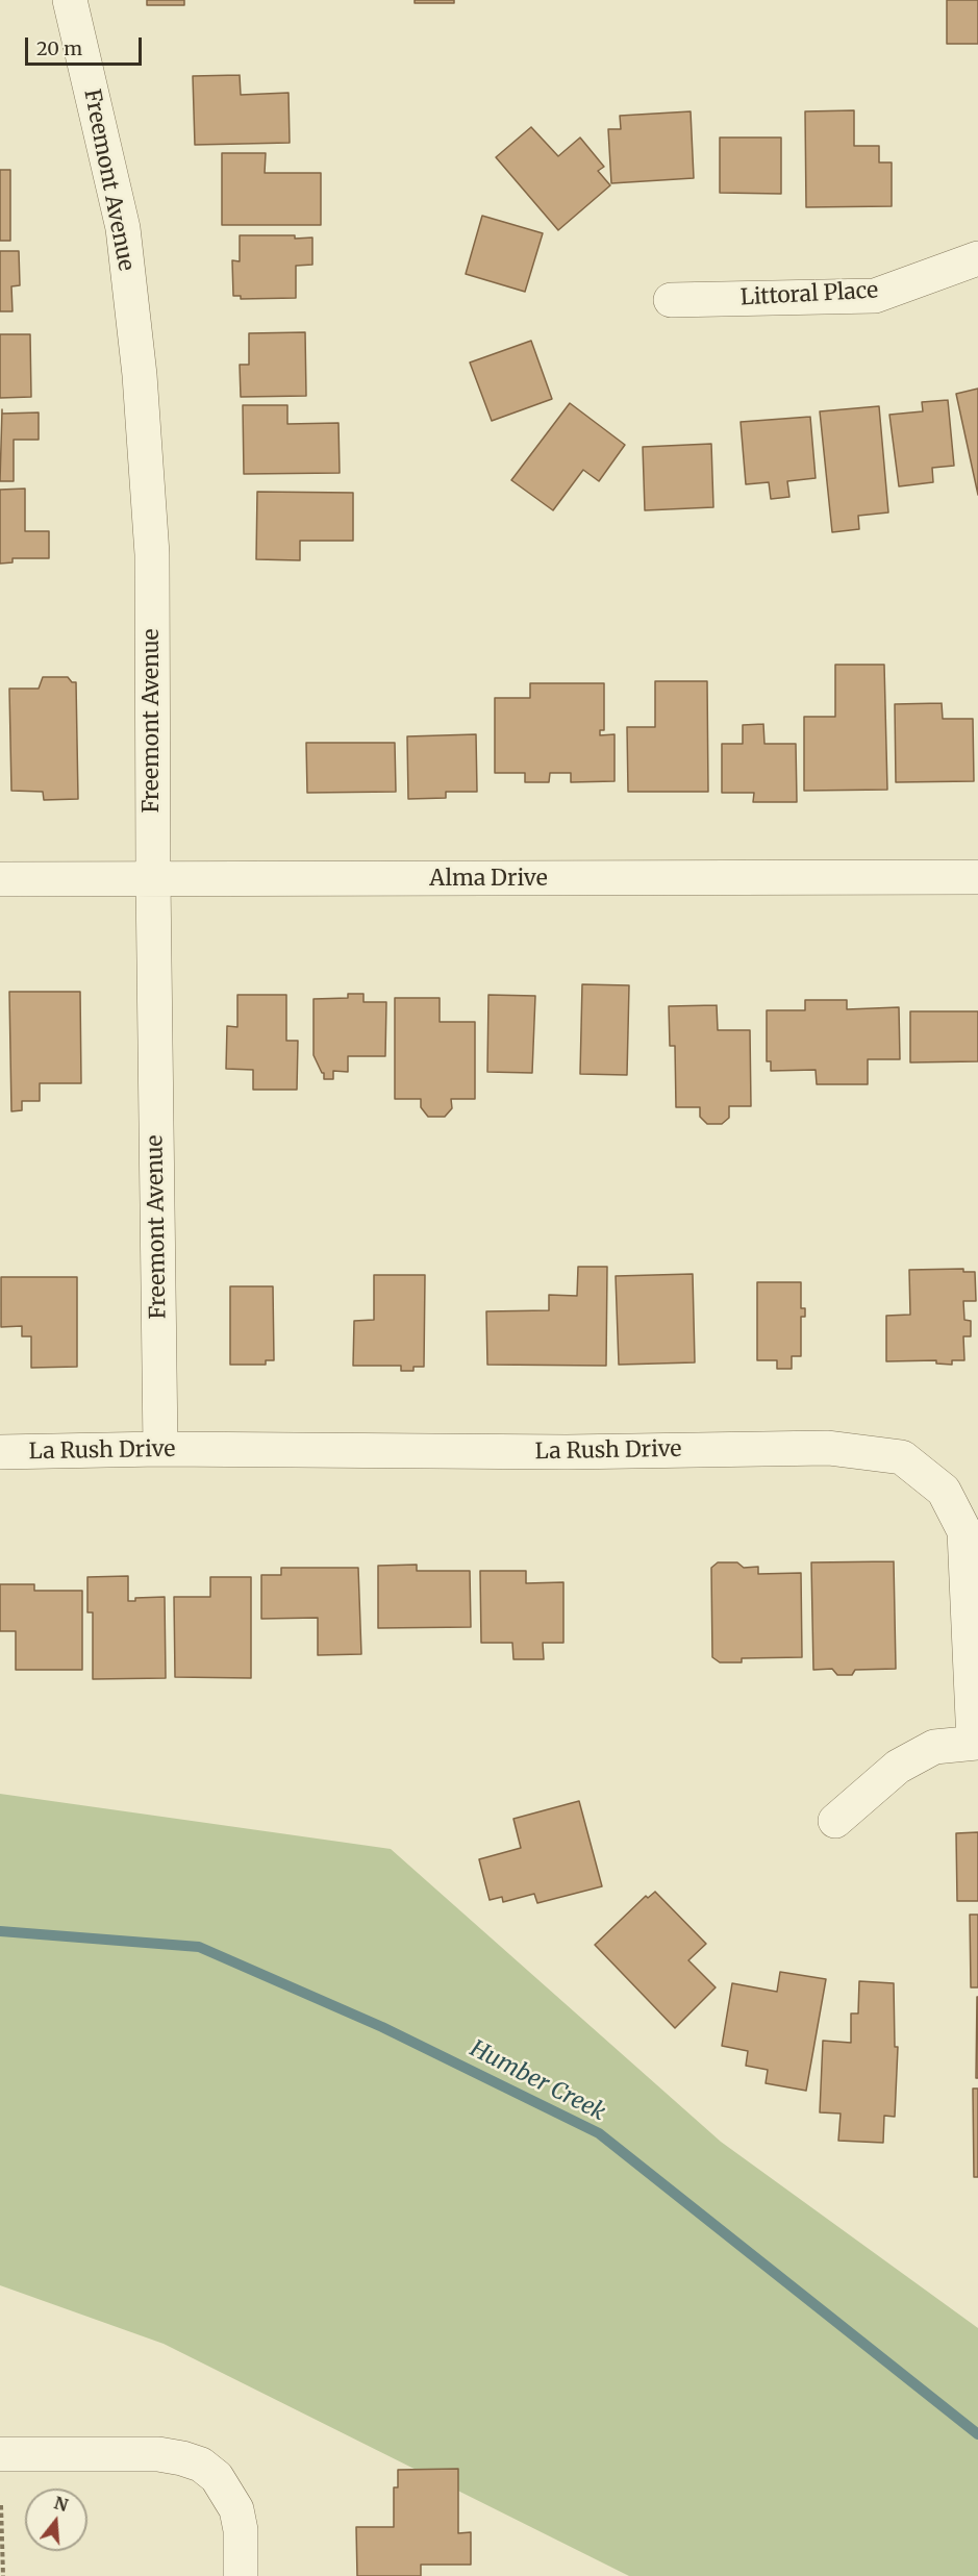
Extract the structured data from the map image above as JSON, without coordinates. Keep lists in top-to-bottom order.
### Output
{
  "streets": {
    "street": [
      "Freemont Avenue",
      "Littoral Place",
      "Alma Drive",
      "La Rush Drive"
    ]
  },
  "crossings": [
    ["Freemont Avenue", "Alma Drive"],
    ["Freemont Avenue", "La Rush Drive"]
  ],
  "water": ["Humber Creek"],
  "scale_bar": "20 m",
  "north": "top"
}
